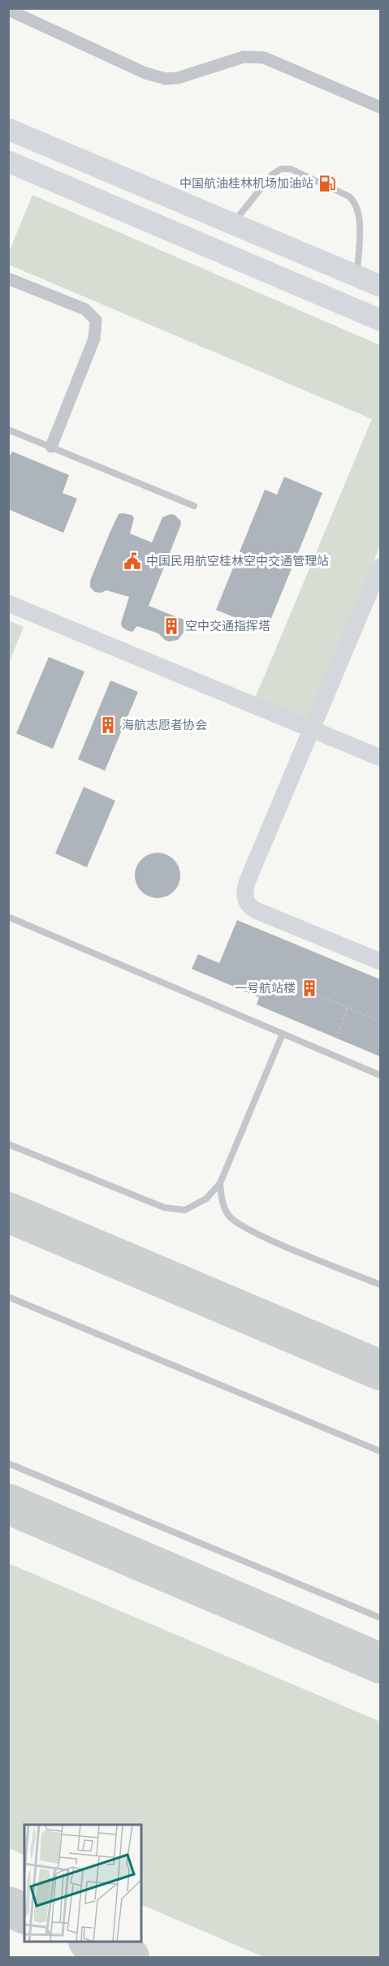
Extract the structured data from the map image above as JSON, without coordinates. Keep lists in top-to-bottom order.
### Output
{
  "places": {
    "fuel station": ["中国航油桂林机场加油站"],
    "public building": ["中国民用航空桂林空中交通管理站"],
    "building": ["空中交通指挥塔", "海航志愿者协会", "一号航站楼"]
  }
}
